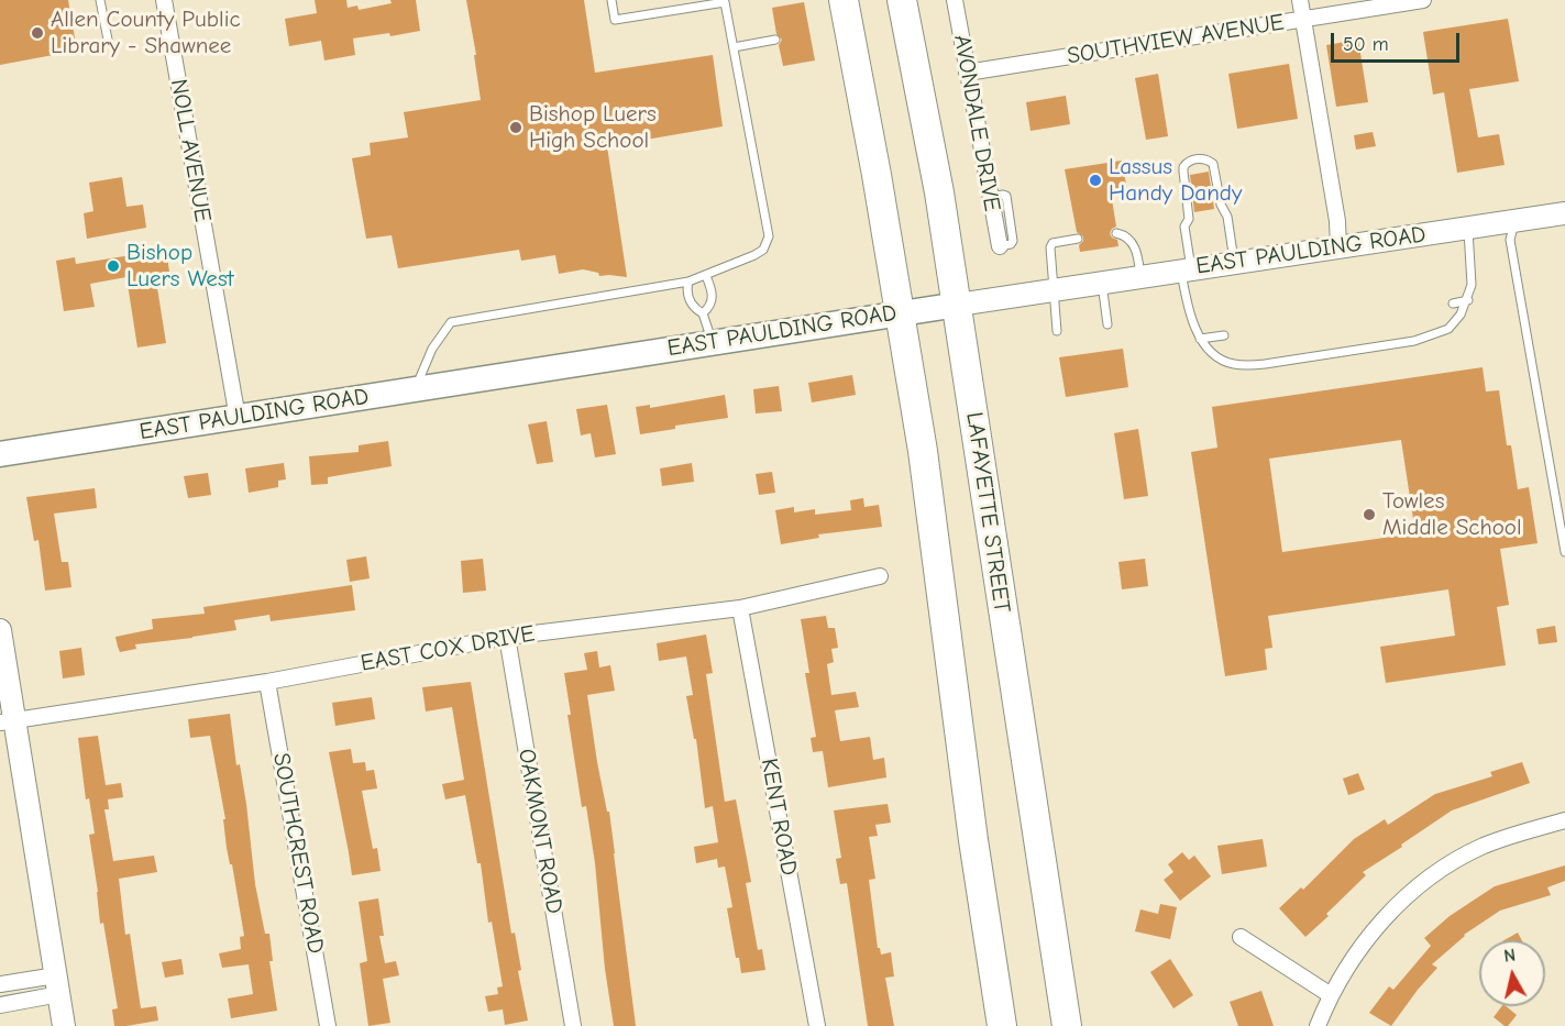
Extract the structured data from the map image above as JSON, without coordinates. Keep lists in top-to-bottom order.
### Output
{
  "streets": {
    "highway": ["LAFAYETTE STREET"],
    "main road": ["EAST PAULDING ROAD"],
    "street": [
      "SOUTHVIEW AVENUE",
      "AVONDALE DRIVE",
      "NOLL AVENUE",
      "EAST COX DRIVE",
      "KENT ROAD",
      "OAKMONT ROAD",
      "SOUTHCREST ROAD"
    ]
  },
  "crossings": [
    ["SOUTHVIEW AVENUE", "AVONDALE DRIVE"],
    ["NOLL AVENUE", "EAST PAULDING ROAD"],
    ["EAST PAULDING ROAD", "LAFAYETTE STREET"],
    ["EAST COX DRIVE", "KENT ROAD"],
    ["EAST COX DRIVE", "OAKMONT ROAD"],
    ["EAST COX DRIVE", "SOUTHCREST ROAD"]
  ],
  "places": [
    "Allen County Public Library - Shawnee",
    "Bishop Luers High School",
    "Lassus Handy Dandy",
    "Bishop Luers West",
    "Towles Middle School"
  ],
  "scale_bar": "50 m",
  "north": "top"
}
